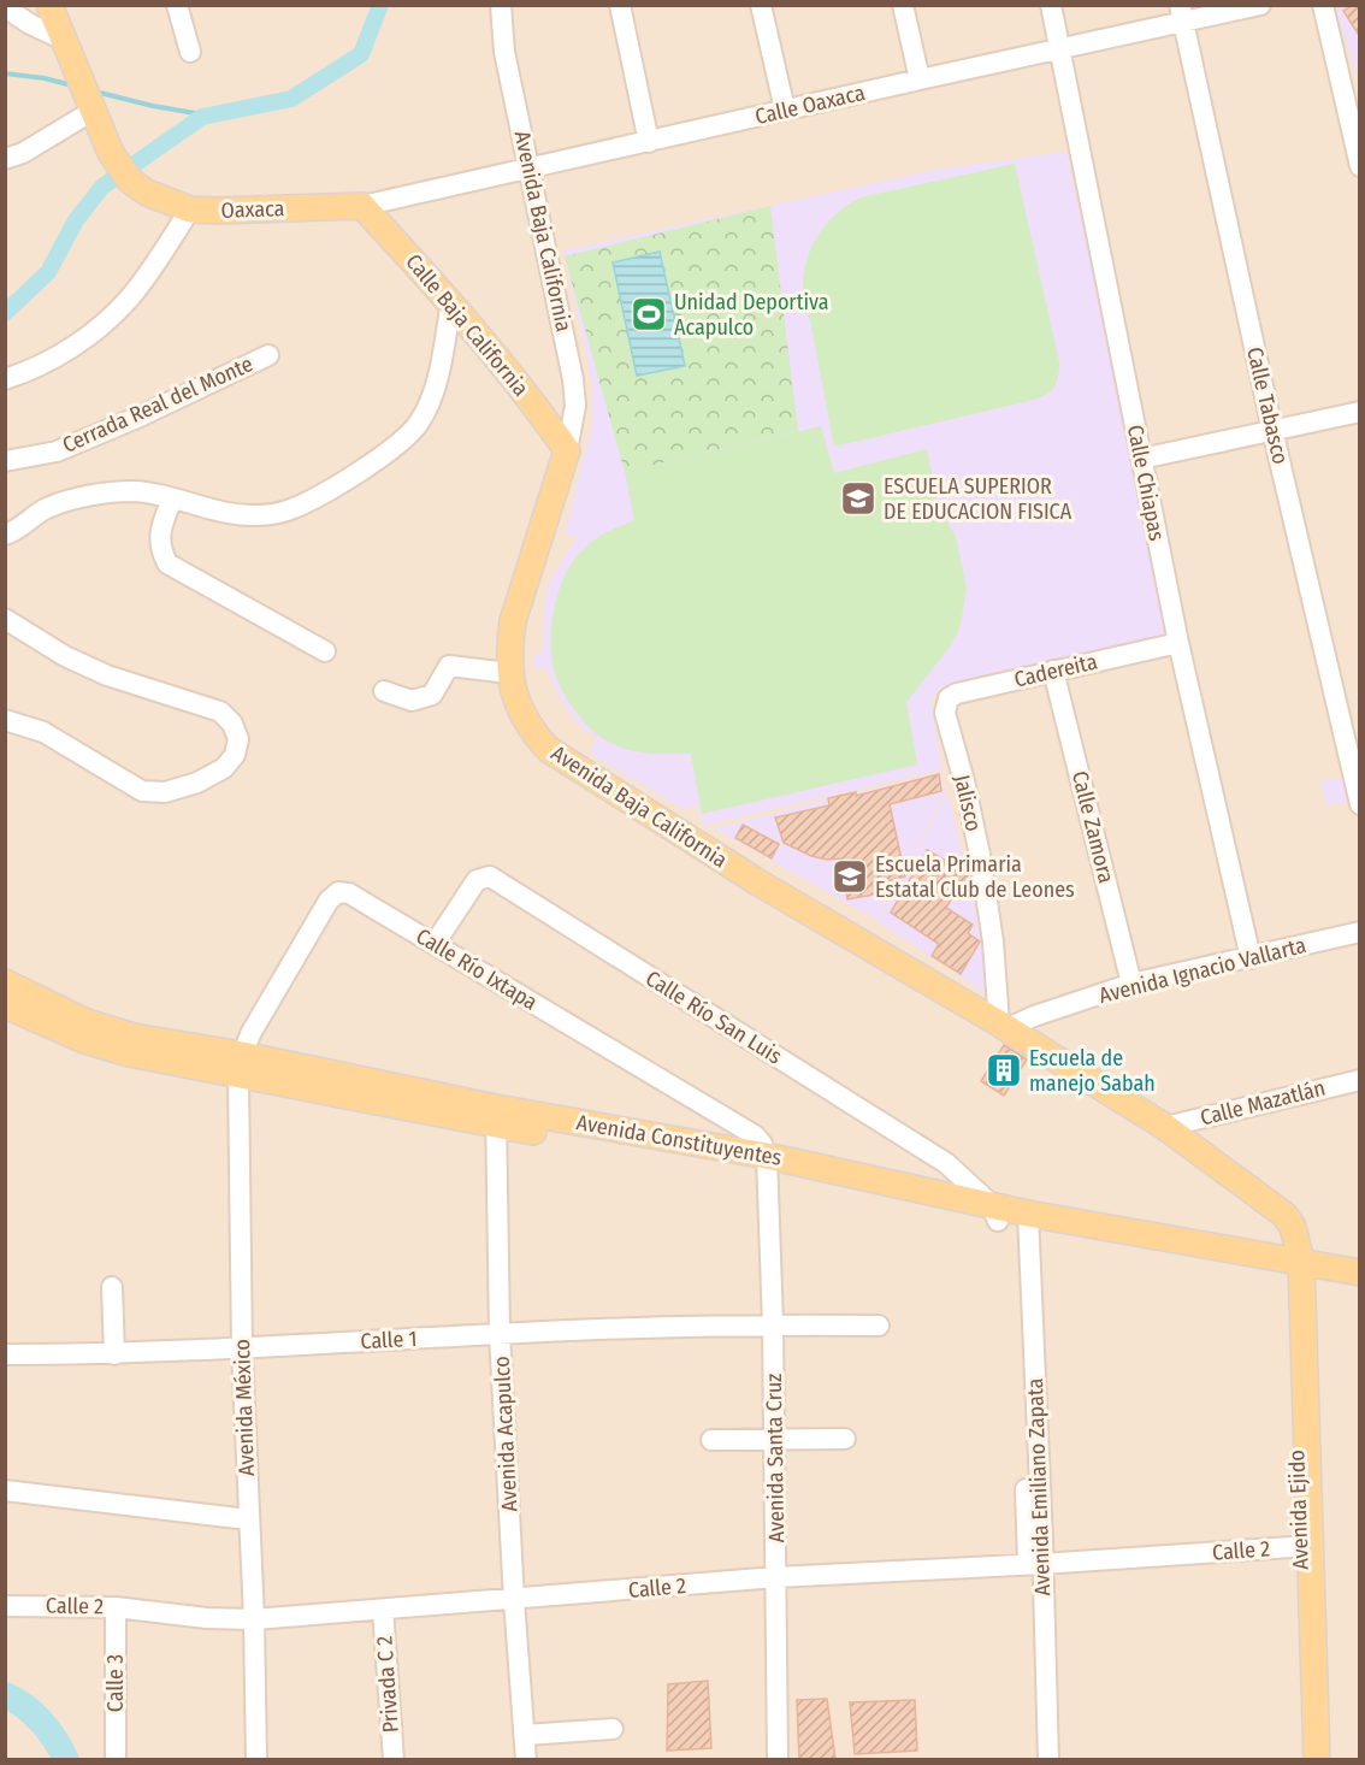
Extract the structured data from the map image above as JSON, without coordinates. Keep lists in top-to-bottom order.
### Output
{
  "streets": {
    "main road": [
      "Oaxaca",
      "Avenida Baja California",
      "Calle Baja California",
      "Avenida Constituyentes",
      "Avenida Ejido"
    ],
    "street": [
      "Calle Oaxaca",
      "Cerrada Real del Monte",
      "Calle Tabasco",
      "Calle Chiapas",
      "Cadereita",
      "Jalisco",
      "Calle Zamora",
      "Calle Río Ixtapa",
      "Avenida Ignacio Vallarta",
      "Calle Río San Luis",
      "Calle Mazatlán",
      "Calle 1",
      "Avenida México",
      "Avenida Acapulco",
      "Avenida Santa Cruz",
      "Avenida Emiliano Zapata",
      "Calle 2",
      "Calle 3",
      "Privada C 2"
    ]
  },
  "crossings": [
    ["Calle Oaxaca", "Oaxaca"],
    ["Calle Oaxaca", "Avenida Baja California"],
    ["Calle Oaxaca", "Calle Baja California"],
    ["Calle Oaxaca", "Calle Tabasco"],
    ["Calle Oaxaca", "Calle Chiapas"],
    ["Oaxaca", "Calle Baja California"],
    ["Avenida Baja California", "Calle Baja California"],
    ["Avenida Baja California", "Jalisco"],
    ["Avenida Baja California", "Avenida Ignacio Vallarta"],
    ["Avenida Baja California", "Calle Mazatlán"],
    ["Avenida Baja California", "Avenida Constituyentes"],
    ["Avenida Baja California", "Avenida Ejido"],
    ["Calle Chiapas", "Cadereita"],
    ["Calle Chiapas", "Avenida Ignacio Vallarta"],
    ["Cadereita", "Jalisco"],
    ["Cadereita", "Calle Zamora"],
    ["Jalisco", "Avenida Ignacio Vallarta"],
    ["Calle Zamora", "Avenida Ignacio Vallarta"],
    ["Calle Río Ixtapa", "Calle Río San Luis"],
    ["Calle Río Ixtapa", "Avenida Constituyentes"],
    ["Calle Río Ixtapa", "Avenida México"],
    ["Calle Río Ixtapa", "Avenida Santa Cruz"],
    ["Calle Río San Luis", "Avenida Constituyentes"],
    ["Calle Río San Luis", "Avenida Emiliano Zapata"],
    ["Avenida Constituyentes", "Avenida México"],
    ["Avenida Constituyentes", "Avenida Acapulco"],
    ["Avenida Constituyentes", "Avenida Santa Cruz"],
    ["Avenida Constituyentes", "Avenida Emiliano Zapata"],
    ["Avenida Constituyentes", "Avenida Ejido"],
    ["Calle 1", "Avenida México"],
    ["Calle 1", "Avenida Acapulco"],
    ["Calle 1", "Avenida Santa Cruz"],
    ["Avenida México", "Calle 2"],
    ["Avenida Acapulco", "Calle 2"],
    ["Avenida Santa Cruz", "Calle 2"],
    ["Avenida Emiliano Zapata", "Calle 2"],
    ["Avenida Ejido", "Calle 2"],
    ["Calle 2", "Calle 3"],
    ["Calle 2", "Privada C 2"]
  ],
  "places": {
    "sports": ["Unidad Deportiva Acapulco"],
    "school or university": ["ESCUELA SUPERIOR DE EDUCACION FISICA", "Escuela Primaria Estatal Club de Leones"],
    "building": ["Escuela de manejo Sabah"]
  }
}
